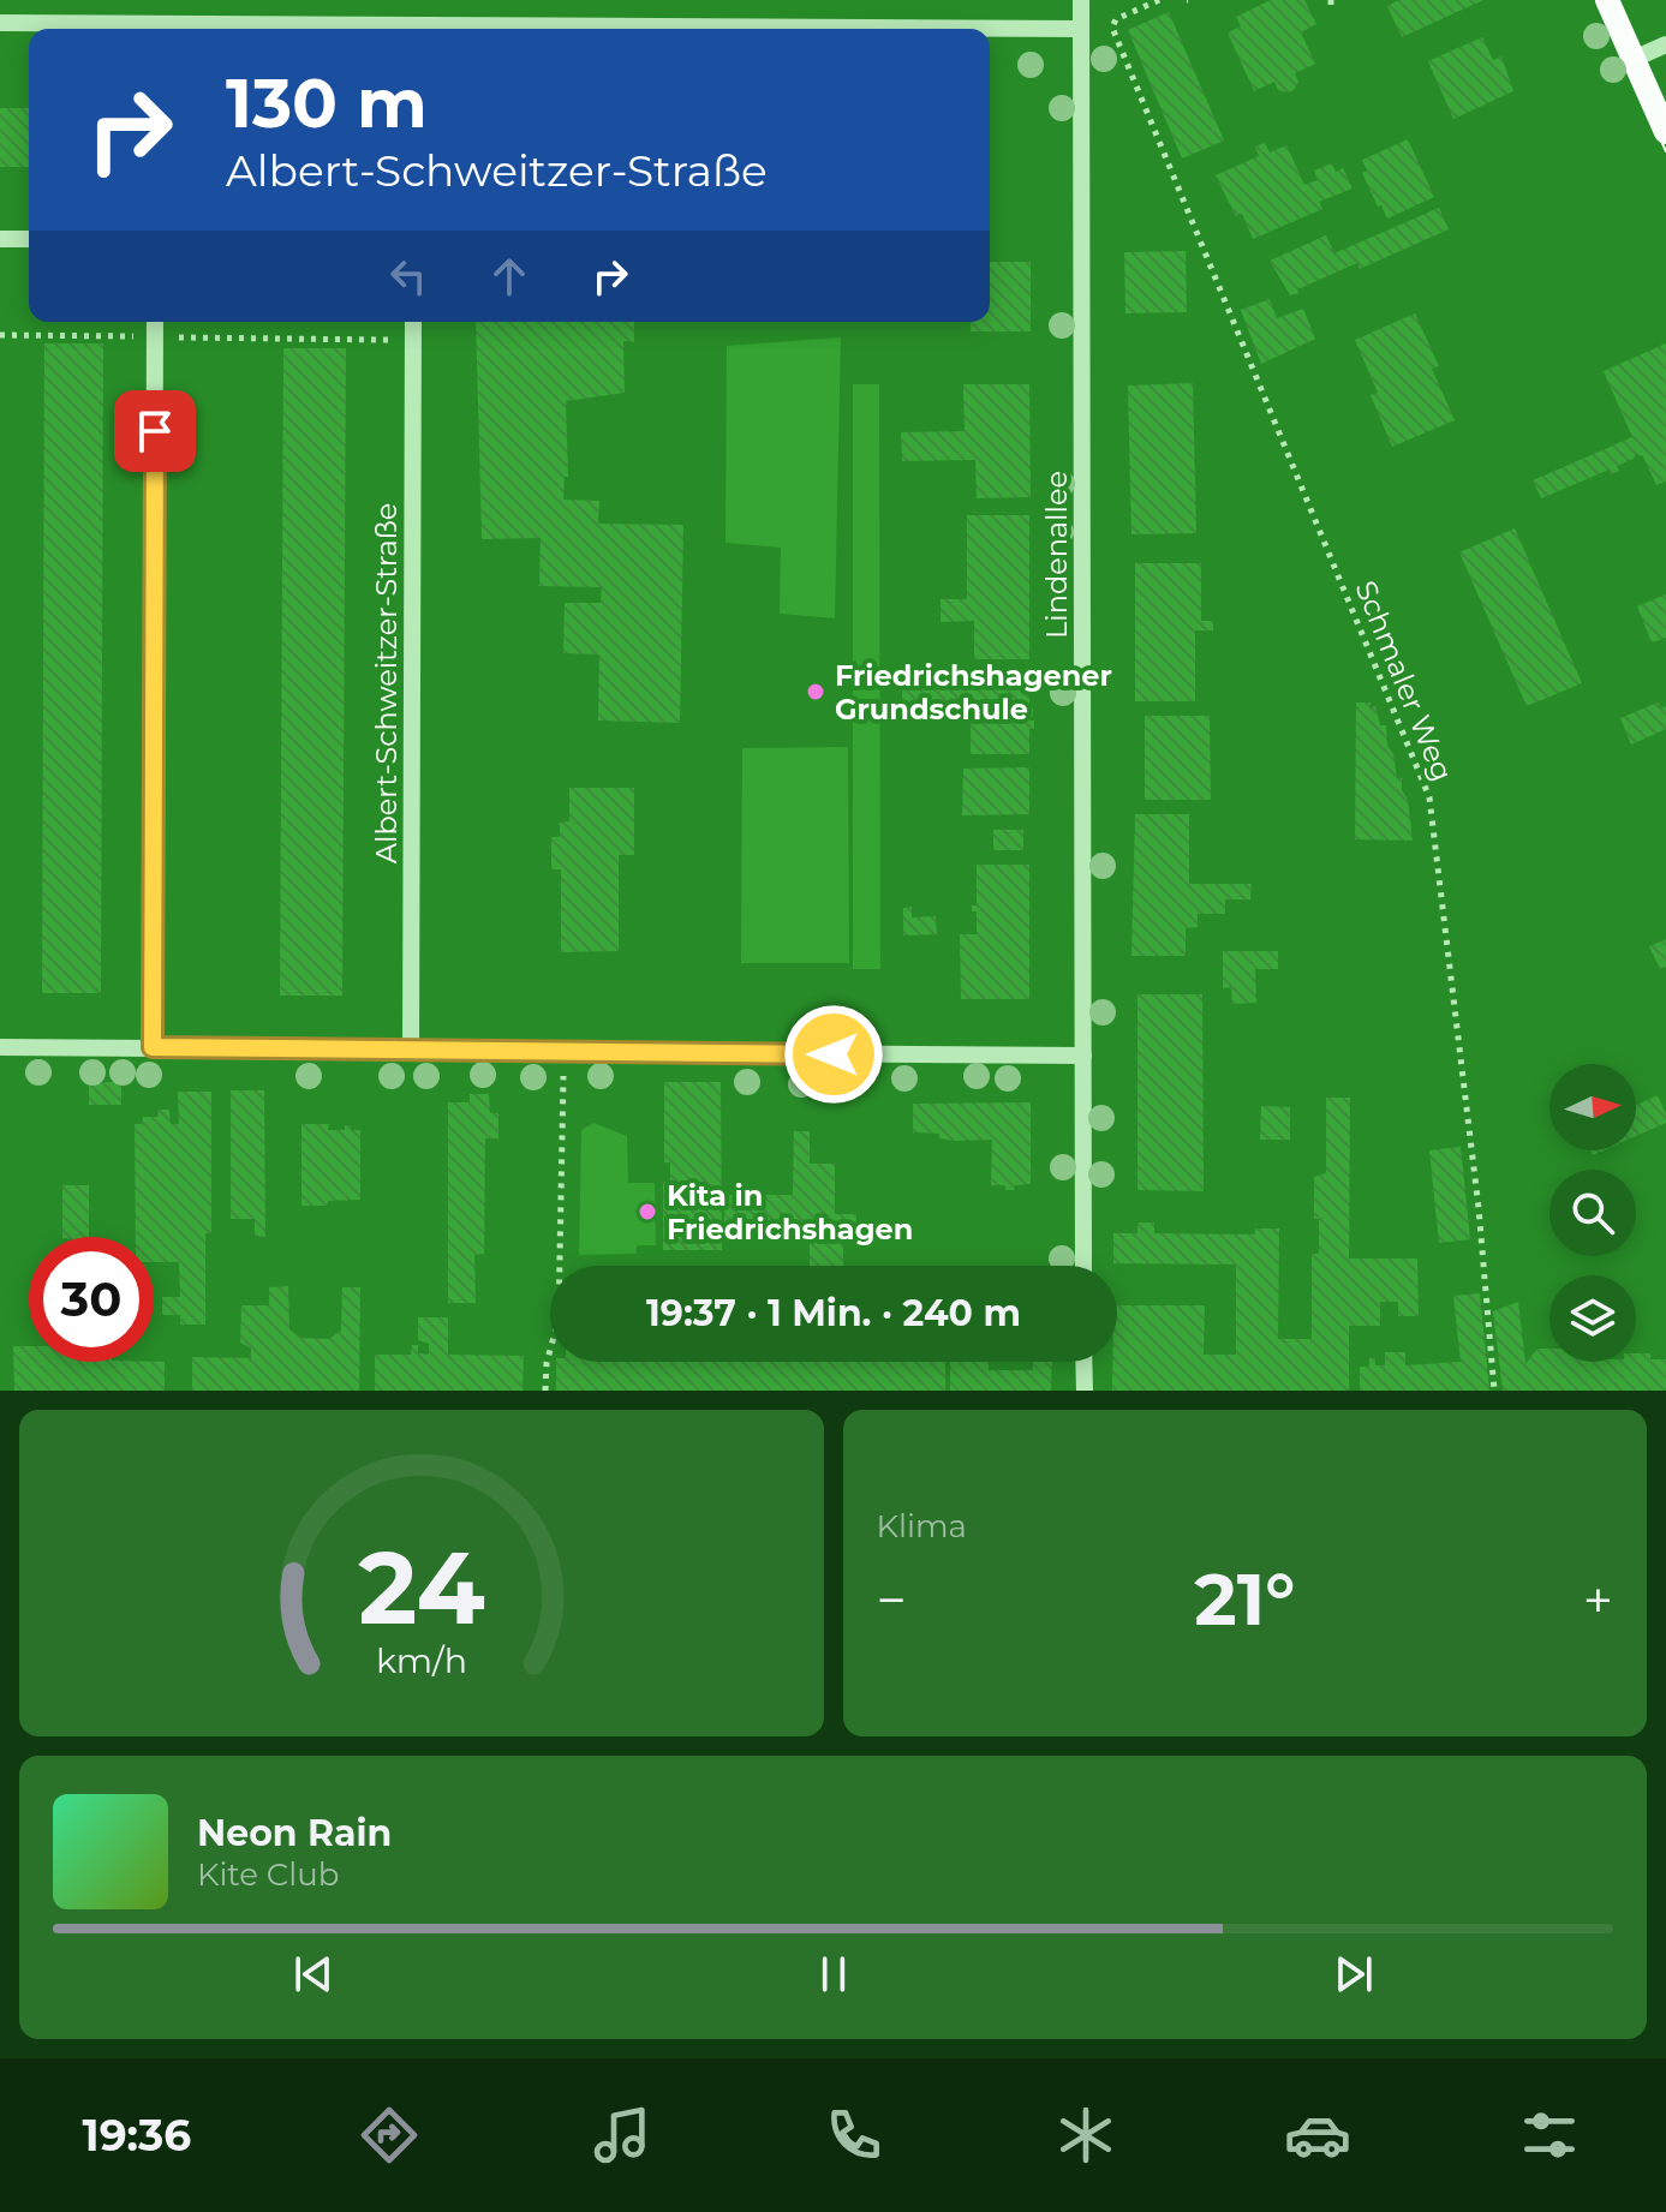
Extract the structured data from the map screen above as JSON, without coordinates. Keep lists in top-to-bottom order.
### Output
{
  "streets": {
    "street": ["Lindenallee", "Albert-Schweitzer-Straße"],
    "path": ["Schmaler Weg"]
  },
  "places": ["Friedrichshagener Grundschule", "Kita in Friedrichshagen"],
  "north": "right",
  "page": {
    "turn": ["130 m", "Albert-Schweitzer-Straße"],
    "limit": "30",
    "trip": "19:37 · 1 Min. · 240 m",
    "tile": "Klima",
    "heat": ["−", "21°", "+"],
    "song": ["Neon Rain", "Kite Club"],
    "tabs": "19:36",
    "gauge": ["24", "km/h"]
  }
}
